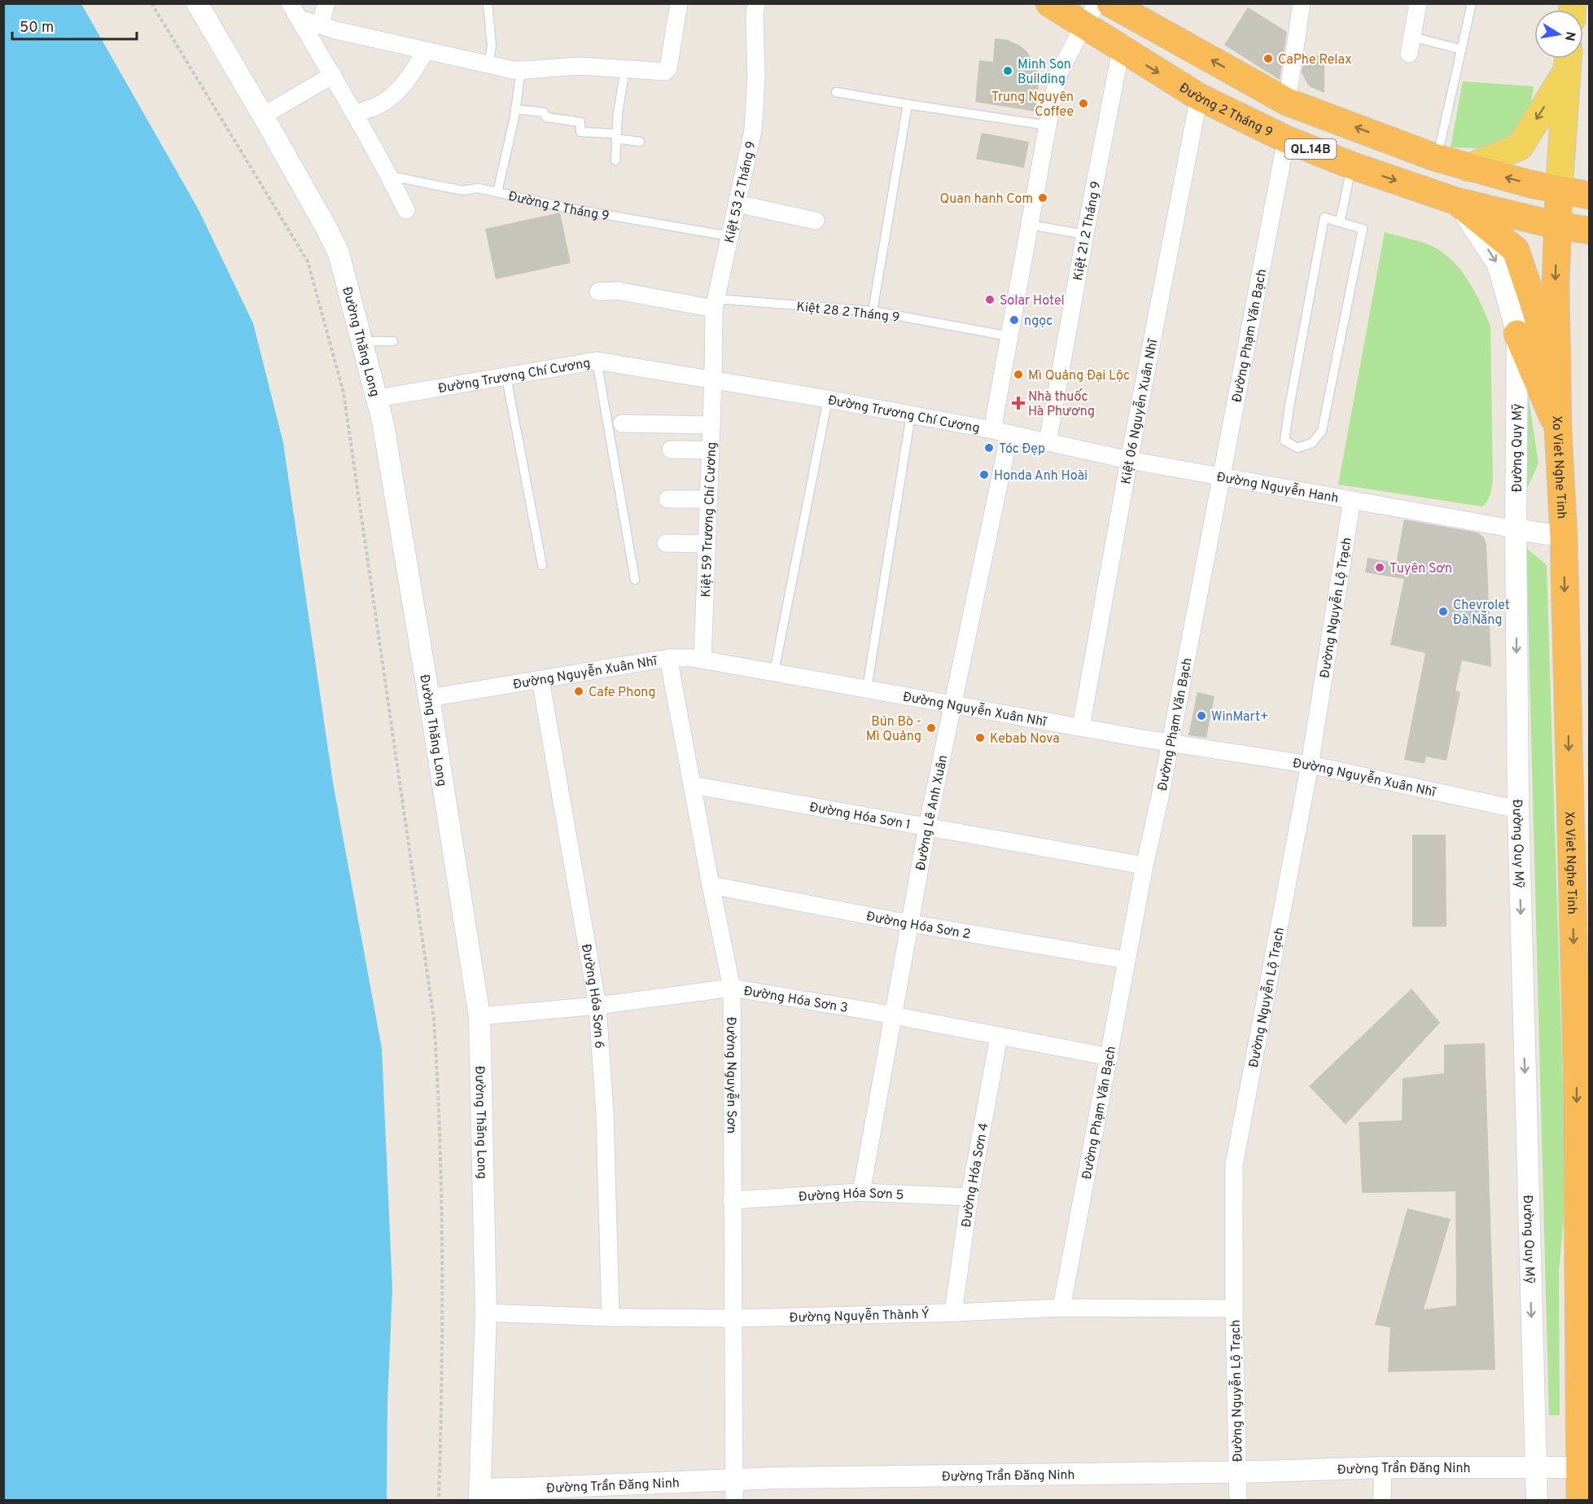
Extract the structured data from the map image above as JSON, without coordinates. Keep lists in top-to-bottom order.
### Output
{
  "streets": {
    "highway": ["Đường 2 Tháng 9", "QL.14B", "Xo Viet Nghe Tinh"],
    "street": [
      "Kiệt 53 2 Tháng 9",
      "Kiệt 21 2 Tháng 9",
      "Đường Phạm Văn Bạch",
      "Đường Thăng Long",
      "Đường Trương Chí Cương",
      "Kiệt 06 Nguyễn Xuân Nhĩ",
      "Đường Quy Mỹ",
      "Đường Nguyễn Hanh",
      "Kiệt 59 Trương Chí Cương",
      "Đường Nguyễn Lộ Trạch",
      "Đường Nguyễn Xuân Nhĩ",
      "Đường Lê Anh Xuân",
      "Đường Hóa Sơn 1",
      "Đường Hóa Sơn 2",
      "Đường Hóa Sơn 6",
      "Đường Hóa Sơn 3",
      "Đường Nguyễn Sơn",
      "Đường Hóa Sơn 4",
      "Đường Hóa Sơn 5",
      "Đường Nguyễn Thành Ý",
      "Đường Trần Đăng Ninh"
    ],
    "lane": ["Kiệt 28 2 Tháng 9"]
  },
  "crossings": [
    ["Đường 2 Tháng 9", "QL.14B"],
    ["Đường 2 Tháng 9", "Kiệt 53 2 Tháng 9"],
    ["Đường 2 Tháng 9", "Kiệt 21 2 Tháng 9"],
    ["Đường 2 Tháng 9", "Đường Phạm Văn Bạch"],
    ["Đường 2 Tháng 9", "Đường Trương Chí Cương"],
    ["Đường 2 Tháng 9", "Kiệt 06 Nguyễn Xuân Nhĩ"],
    ["Đường 2 Tháng 9", "Đường Quy Mỹ"],
    ["Đường 2 Tháng 9", "Xo Viet Nghe Tinh"],
    ["QL.14B", "Xo Viet Nghe Tinh"],
    ["Kiệt 53 2 Tháng 9", "Kiệt 28 2 Tháng 9"],
    ["Kiệt 53 2 Tháng 9", "Đường Trương Chí Cương"],
    ["Kiệt 53 2 Tháng 9", "Kiệt 59 Trương Chí Cương"],
    ["Kiệt 21 2 Tháng 9", "Đường Nguyễn Hanh"],
    ["Kiệt 28 2 Tháng 9", "Đường Trương Chí Cương"],
    ["Đường Phạm Văn Bạch", "Đường Nguyễn Hanh"],
    ["Đường Phạm Văn Bạch", "Đường Nguyễn Xuân Nhĩ"],
    ["Đường Phạm Văn Bạch", "Đường Hóa Sơn 1"],
    ["Đường Phạm Văn Bạch", "Đường Hóa Sơn 2"],
    ["Đường Phạm Văn Bạch", "Đường Hóa Sơn 3"],
    ["Đường Phạm Văn Bạch", "Đường Nguyễn Thành Ý"],
    ["Đường Thăng Long", "Đường Trương Chí Cương"],
    ["Đường Thăng Long", "Đường Nguyễn Xuân Nhĩ"],
    ["Đường Thăng Long", "Đường Hóa Sơn 3"],
    ["Đường Thăng Long", "Đường Nguyễn Thành Ý"],
    ["Đường Thăng Long", "Đường Trần Đăng Ninh"],
    ["Đường Trương Chí Cương", "Đường Nguyễn Hanh"],
    ["Đường Trương Chí Cương", "Kiệt 59 Trương Chí Cương"],
    ["Kiệt 06 Nguyễn Xuân Nhĩ", "Đường Nguyễn Hanh"],
    ["Kiệt 06 Nguyễn Xuân Nhĩ", "Đường Nguyễn Xuân Nhĩ"],
    ["Đường Quy Mỹ", "Đường Nguyễn Hanh"],
    ["Đường Quy Mỹ", "Đường Nguyễn Xuân Nhĩ"],
    ["Đường Quy Mỹ", "Đường Trần Đăng Ninh"],
    ["Xo Viet Nghe Tinh", "Đường Nguyễn Hanh"],
    ["Xo Viet Nghe Tinh", "Đường Trần Đăng Ninh"],
    ["Đường Nguyễn Hanh", "Đường Nguyễn Lộ Trạch"],
    ["Đường Nguyễn Hanh", "Đường Lê Anh Xuân"],
    ["Kiệt 59 Trương Chí Cương", "Đường Nguyễn Xuân Nhĩ"],
    ["Đường Nguyễn Lộ Trạch", "Đường Nguyễn Xuân Nhĩ"],
    ["Đường Nguyễn Lộ Trạch", "Đường Nguyễn Thành Ý"],
    ["Đường Nguyễn Lộ Trạch", "Đường Trần Đăng Ninh"],
    ["Đường Nguyễn Xuân Nhĩ", "Đường Lê Anh Xuân"],
    ["Đường Nguyễn Xuân Nhĩ", "Đường Hóa Sơn 6"],
    ["Đường Nguyễn Xuân Nhĩ", "Đường Nguyễn Sơn"],
    ["Đường Lê Anh Xuân", "Đường Hóa Sơn 1"],
    ["Đường Lê Anh Xuân", "Đường Hóa Sơn 2"],
    ["Đường Lê Anh Xuân", "Đường Hóa Sơn 3"],
    ["Đường Lê Anh Xuân", "Đường Hóa Sơn 5"],
    ["Đường Hóa Sơn 1", "Đường Nguyễn Sơn"],
    ["Đường Hóa Sơn 2", "Đường Nguyễn Sơn"],
    ["Đường Hóa Sơn 6", "Đường Hóa Sơn 3"],
    ["Đường Hóa Sơn 6", "Đường Nguyễn Thành Ý"],
    ["Đường Hóa Sơn 3", "Đường Nguyễn Sơn"],
    ["Đường Hóa Sơn 3", "Đường Hóa Sơn 4"],
    ["Đường Nguyễn Sơn", "Đường Hóa Sơn 5"],
    ["Đường Nguyễn Sơn", "Đường Nguyễn Thành Ý"],
    ["Đường Nguyễn Sơn", "Đường Trần Đăng Ninh"],
    ["Đường Hóa Sơn 4", "Đường Hóa Sơn 5"],
    ["Đường Hóa Sơn 4", "Đường Nguyễn Thành Ý"]
  ],
  "one_way": ["Đường Quy Mỹ", "Xo Viet Nghe Tinh"],
  "places": {
    "other": [
      "CaPhe Relax",
      "Minh Son Building",
      "Trung Nguyên Coffee",
      "Quan hanh Com",
      "Solar Hotel",
      "ngọc",
      "Mì Quảng Đại Lộc",
      "Tóc Đẹp",
      "Honda Anh Hoài",
      "Tuyên Sơn",
      "Chevrolet Đà Nẵng",
      "Cafe Phong",
      "WinMart+",
      "Bún Bò - Mì Quảng",
      "Kebab Nova"
    ],
    "health": ["Nhà thuốc Hà Phương"]
  },
  "scale_bar": "50 m",
  "north": "right"
}
